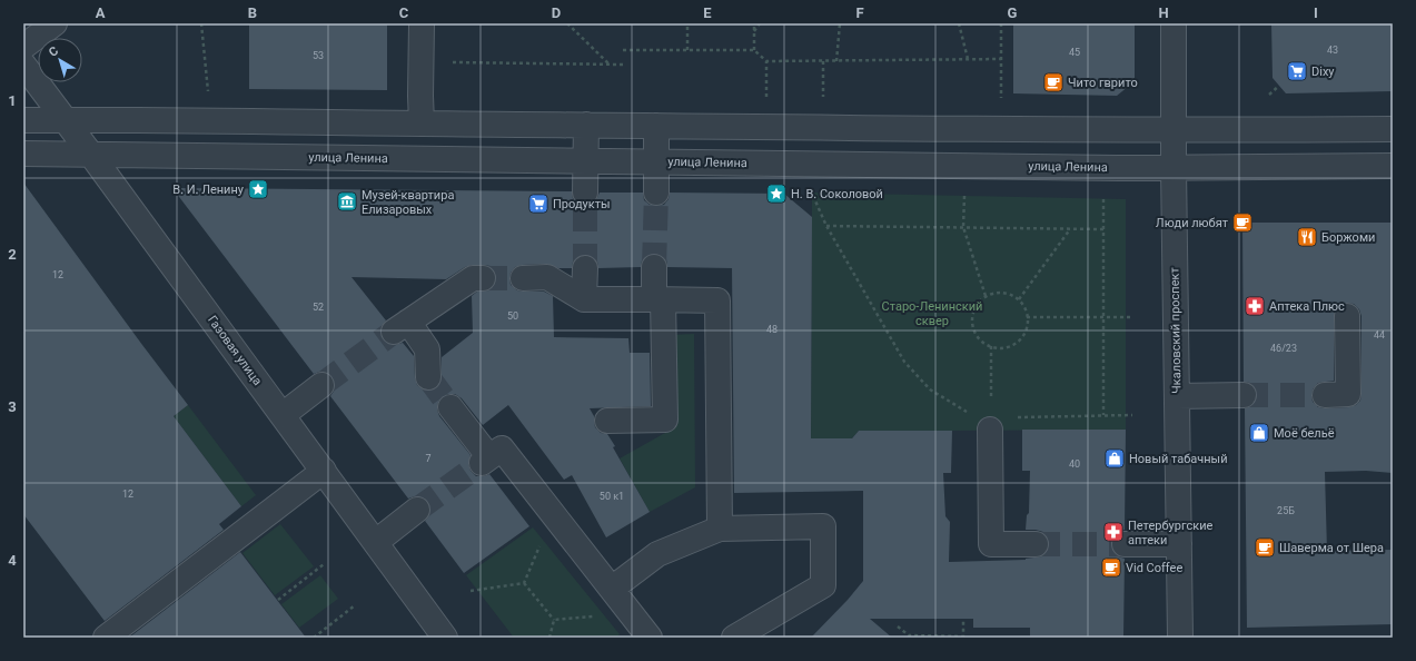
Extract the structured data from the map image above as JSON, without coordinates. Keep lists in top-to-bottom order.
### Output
{
  "streets": {
    "street": ["улица Ленина", "Чкаловский проспект", "Газовая улица"]
  },
  "crossings": [
    ["улица Ленина", "Чкаловский проспект"],
    ["улица Ленина", "Газовая улица"]
  ],
  "parks": ["Старо-Ленинский сквер"],
  "places": {
    "supermarket": ["Dixy", "Продукты"],
    "cafe": [
      "Чито гврито",
      "Люди любят",
      "Шаверма от Шера",
      "Vid Coffee"
    ],
    "place": ["В. И. Ленину", "Н. В. Соколовой"],
    "museum": ["Музей-квартира Елизаровых"],
    "restaurant": ["Боржоми"],
    "pharmacy": ["Аптека Плюс", "Петербургские аптеки"],
    "shop": ["Моё бельё", "Новый табачный"]
  },
  "house_numbers": [
    "43",
    "45",
    "53",
    "12",
    "52",
    "50",
    "48",
    "44",
    "46/23",
    "7",
    "40",
    "12",
    "50 к1",
    "25Б"
  ],
  "north": "top left",
  "grid": {
    "columns": [
      "A",
      "B",
      "C",
      "D",
      "E",
      "F",
      "G",
      "H",
      "I"
    ],
    "rows": [
      "1",
      "2",
      "3",
      "4"
    ]
  }
}
